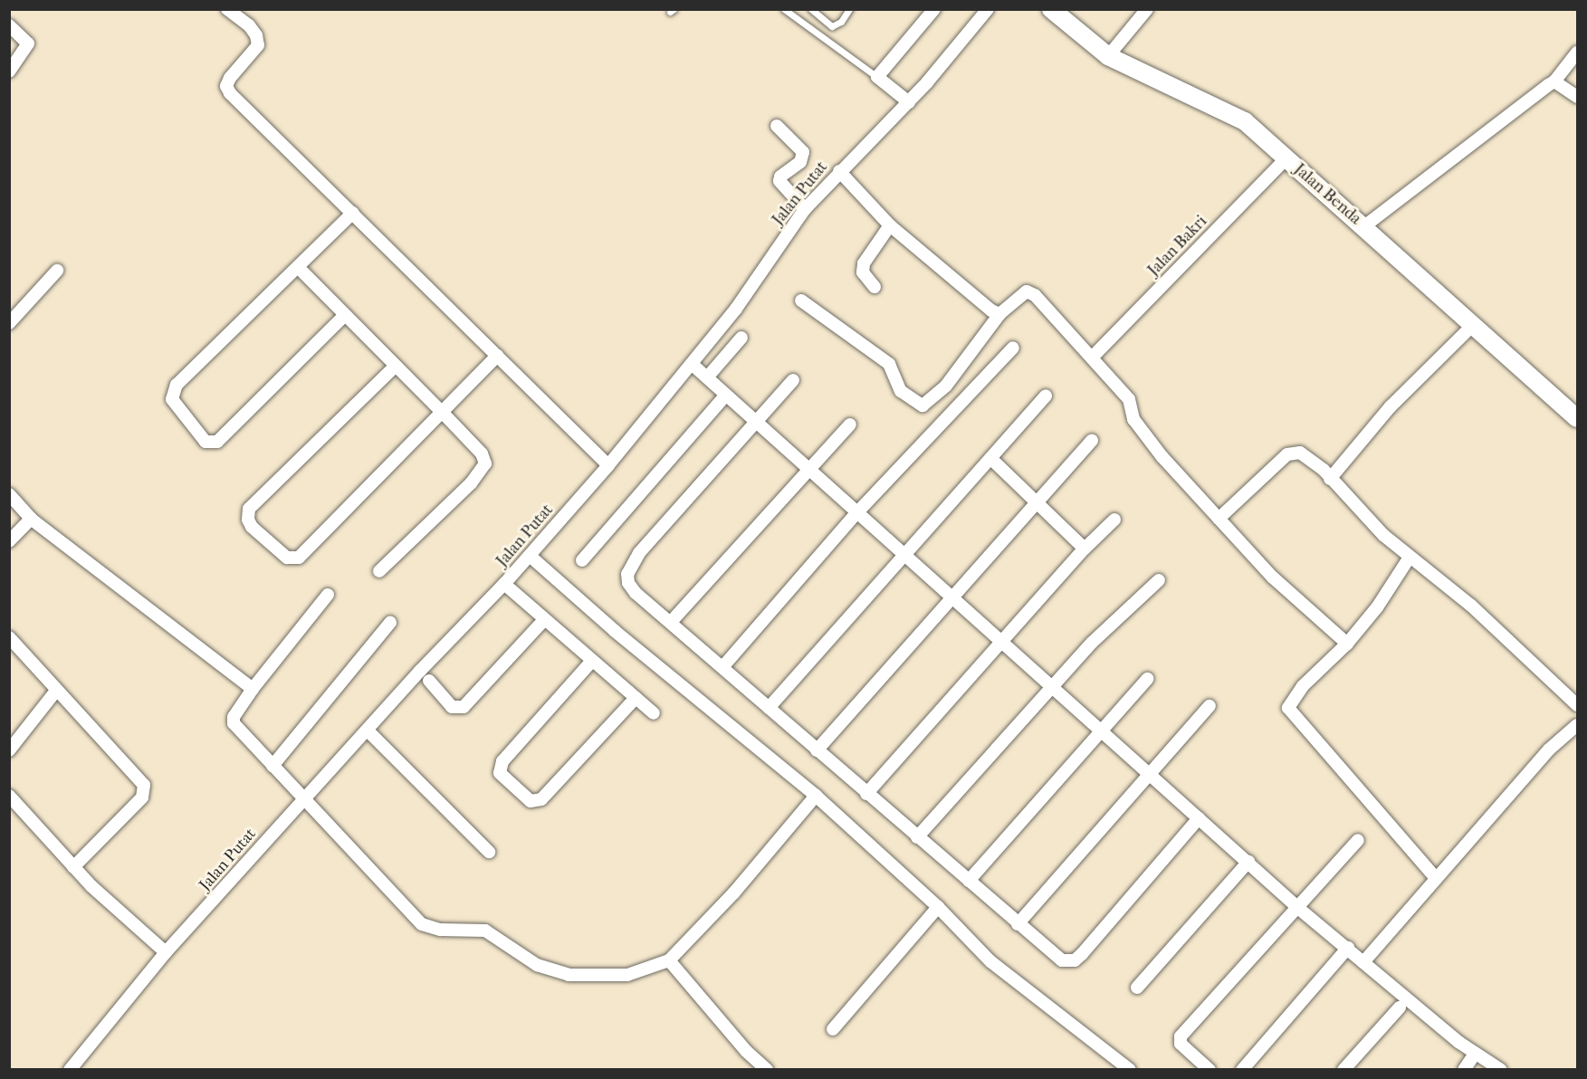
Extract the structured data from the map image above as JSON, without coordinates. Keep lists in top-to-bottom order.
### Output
{
  "streets": {
    "street": ["Jalan Putat", "Jalan Benda", "Jalan Bakri"]
  },
  "crossings": [
    ["Jalan Benda", "Jalan Bakri"]
  ]
}
